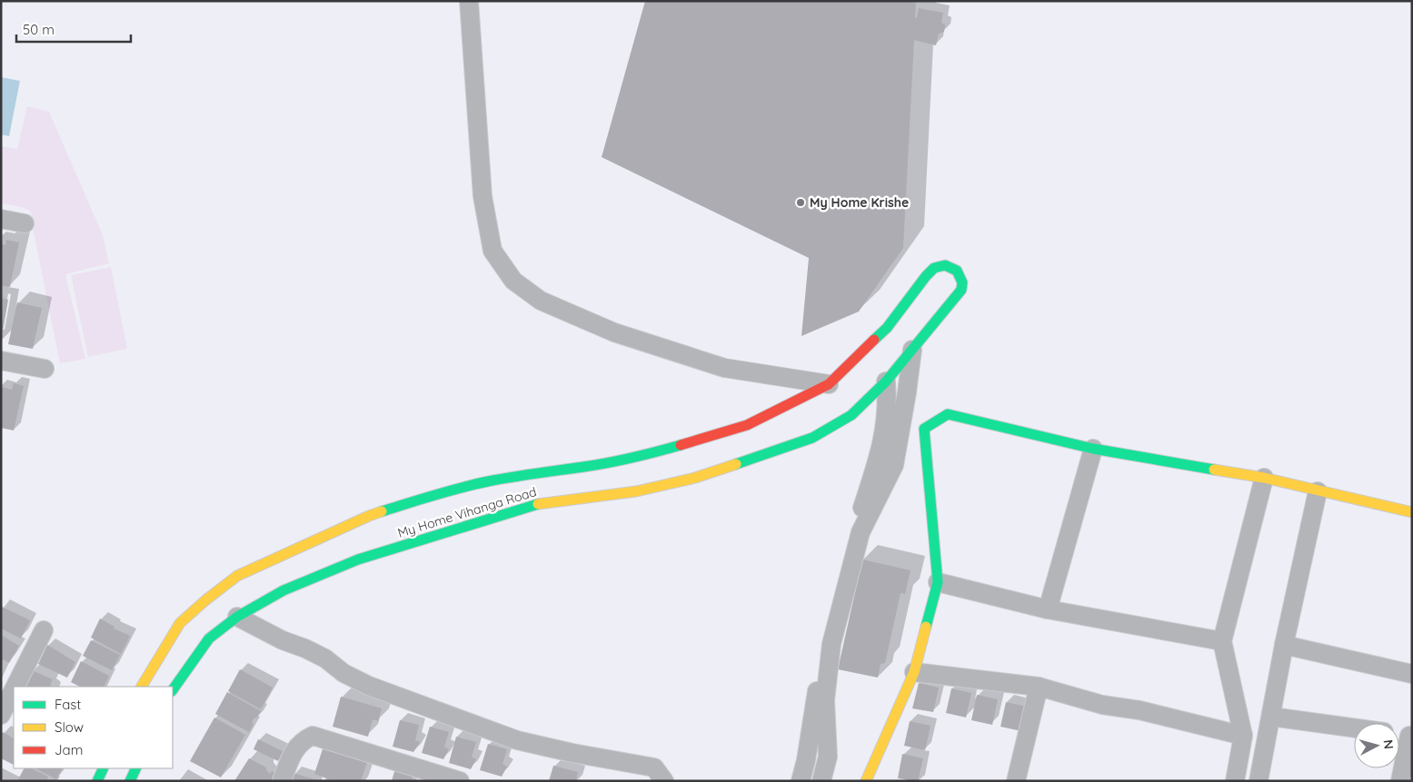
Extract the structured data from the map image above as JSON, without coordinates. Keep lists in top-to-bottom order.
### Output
{
  "streets": {
    "street": ["My Home Vihanga Road"]
  },
  "places": ["My Home Krishe"],
  "legend": ["Fast", "Slow", "Jam"],
  "scale_bar": "50 m",
  "north": "right"
}
